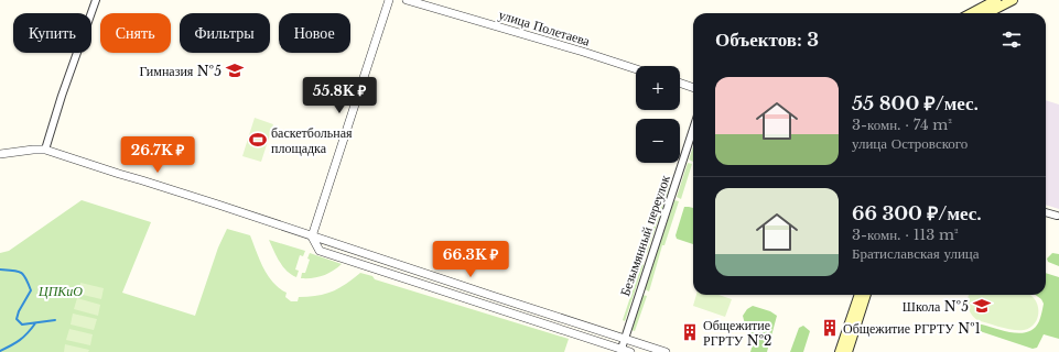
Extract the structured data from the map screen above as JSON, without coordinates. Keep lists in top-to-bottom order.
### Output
{
  "streets": {
    "street": ["улица Полетаева", "Безымянный переулок"]
  },
  "parks": ["ЦПКиО"],
  "places": {
    "school or university": ["Гимназия №5", "Школа №5"],
    "sports": ["баскетбольная площадка"],
    "building": ["Общежитие РГРТУ №1", "Общежитие РГРТУ №2"]
  },
  "page": {
    "chip": [
      "Купить",
      "Снять",
      "Фильтры",
      "Новое"
    ],
    "heading": "Объектов: 3",
    "map_buttons": ["+", "−"],
    "list": [
      {
        "name": "55 800 ₽/мес.",
        "note": "3-комн. · 74 m² · улица Островского"
      },
      {
        "name": "66 300 ₽/мес.",
        "note": "3-комн. · 113 m² · Братиславская улица"
      }
    ],
    "price": ["55.8K ₽", "26.7K ₽", "66.3K ₽"]
  }
}
